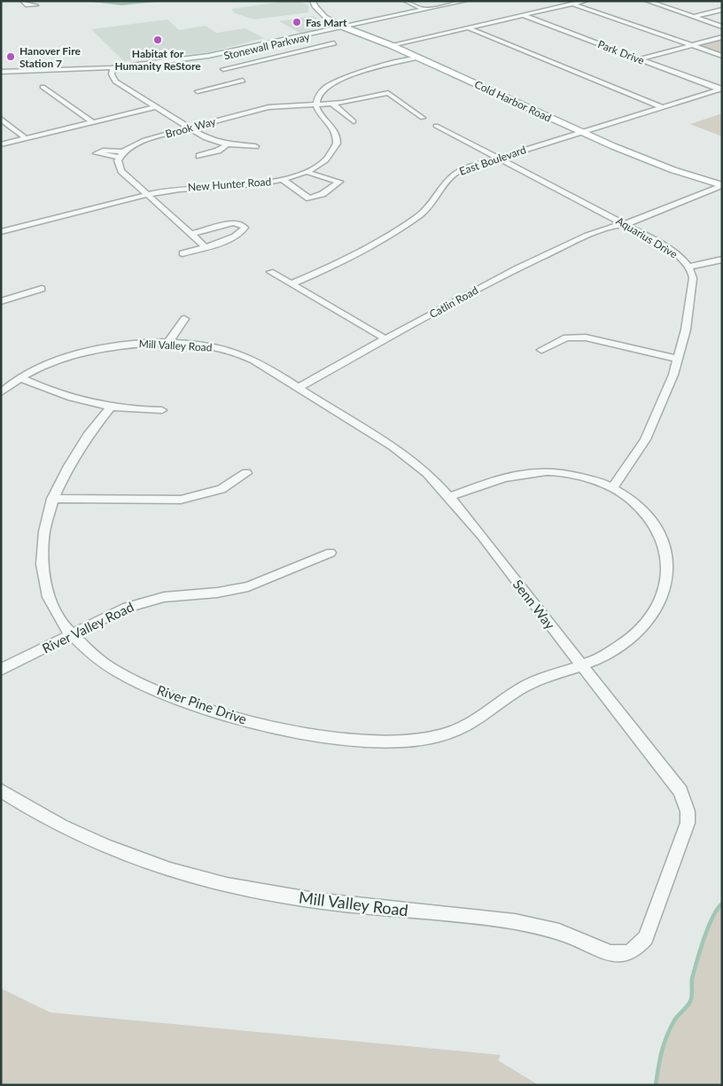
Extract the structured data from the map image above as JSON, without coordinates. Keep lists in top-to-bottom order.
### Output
{
  "streets": {
    "main road": ["Cold Harbor Road"],
    "street": [
      "Stonewall Parkway",
      "Park Drive",
      "Brook Way",
      "East Boulevard",
      "New Hunter Road",
      "Aquarius Drive",
      "Catlin Road",
      "Mill Valley Road",
      "Senn Way",
      "River Valley Road",
      "River Pine Drive"
    ]
  },
  "crossings": [
    ["Stonewall Parkway", "Cold Harbor Road"],
    ["Park Drive", "East Boulevard"],
    ["Cold Harbor Road", "East Boulevard"],
    ["Cold Harbor Road", "Catlin Road"],
    ["Brook Way", "New Hunter Road"],
    ["East Boulevard", "Aquarius Drive"],
    ["Aquarius Drive", "Catlin Road"],
    ["Aquarius Drive", "River Pine Drive"],
    ["Catlin Road", "Mill Valley Road"],
    ["Catlin Road", "Senn Way"],
    ["Mill Valley Road", "Senn Way"],
    ["Senn Way", "River Pine Drive"],
    ["River Valley Road", "River Pine Drive"]
  ],
  "places": ["Fas Mart", "Habitat for Humanity ReStore", "Hanover Fire Station 7"]
}
